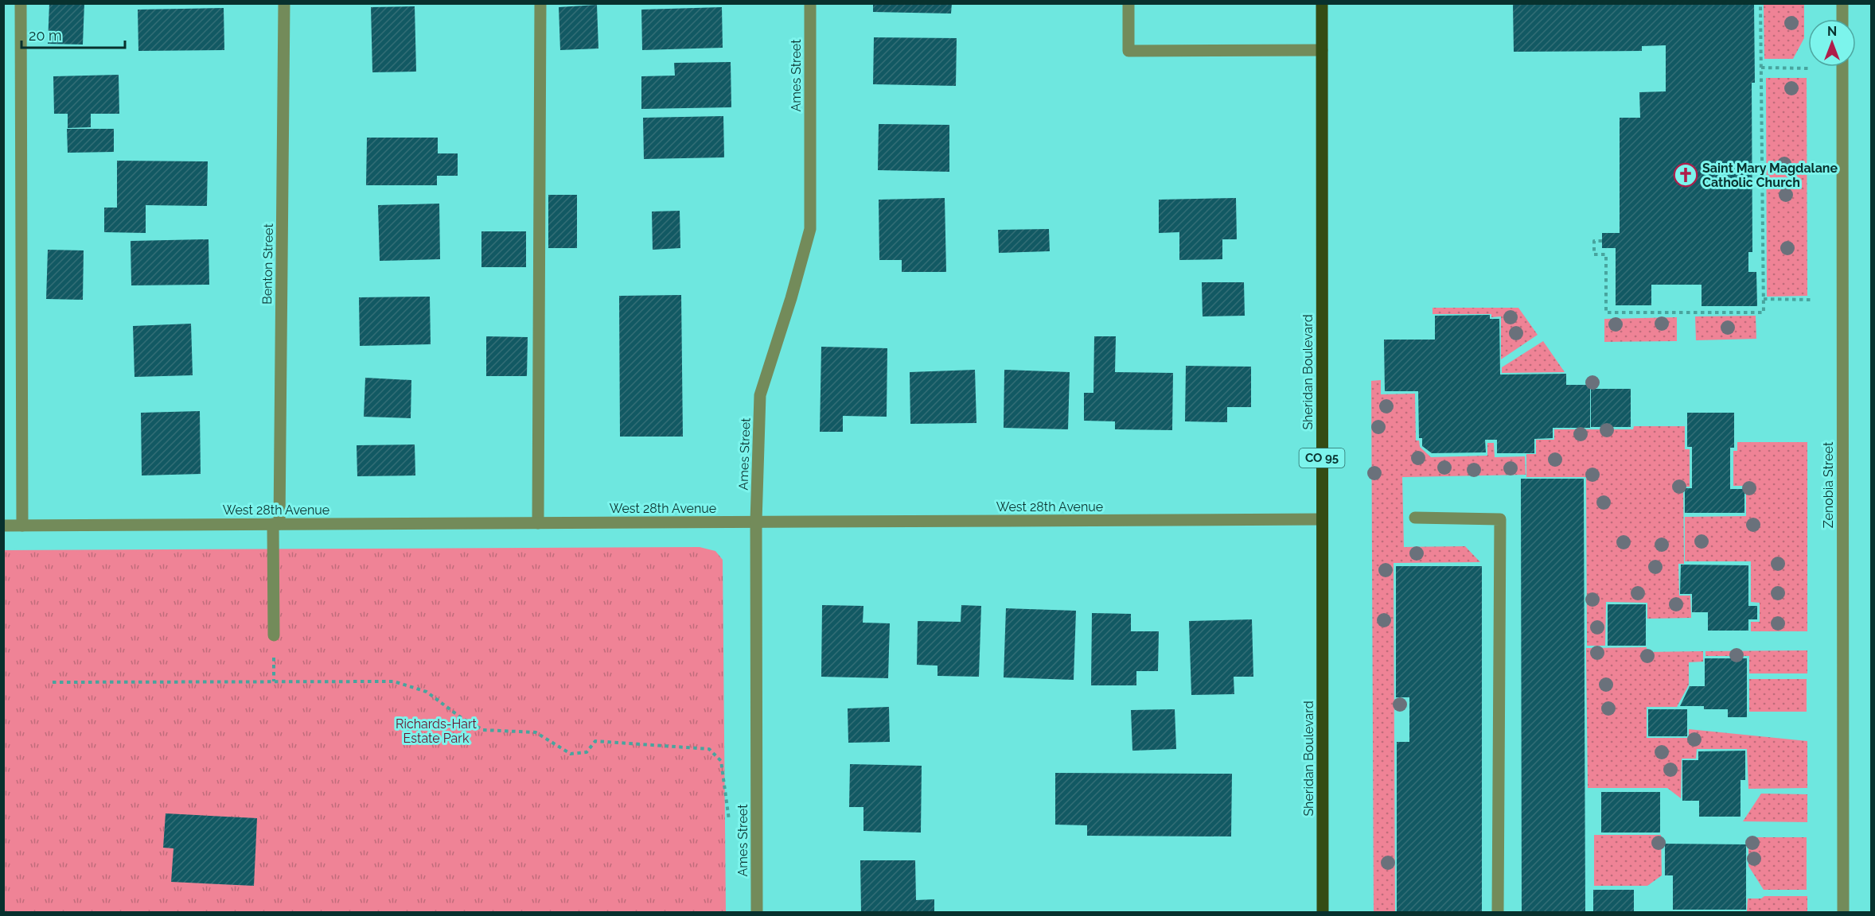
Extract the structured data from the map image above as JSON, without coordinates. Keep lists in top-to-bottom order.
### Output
{
  "streets": {
    "main road": ["Sheridan Boulevard", "CO 95"],
    "street": [
      "Ames Street",
      "Benton Street",
      "Zenobia Street",
      "West 28th Avenue"
    ]
  },
  "crossings": [
    ["Ames Street", "West 28th Avenue"],
    ["Benton Street", "West 28th Avenue"],
    ["Sheridan Boulevard", "West 28th Avenue"]
  ],
  "parks": ["Richards-Hart Estate Park"],
  "places": {
    "church": ["Saint Mary Magdalane Catholic Church"]
  },
  "scale_bar": "20 m",
  "north": "top"
}
